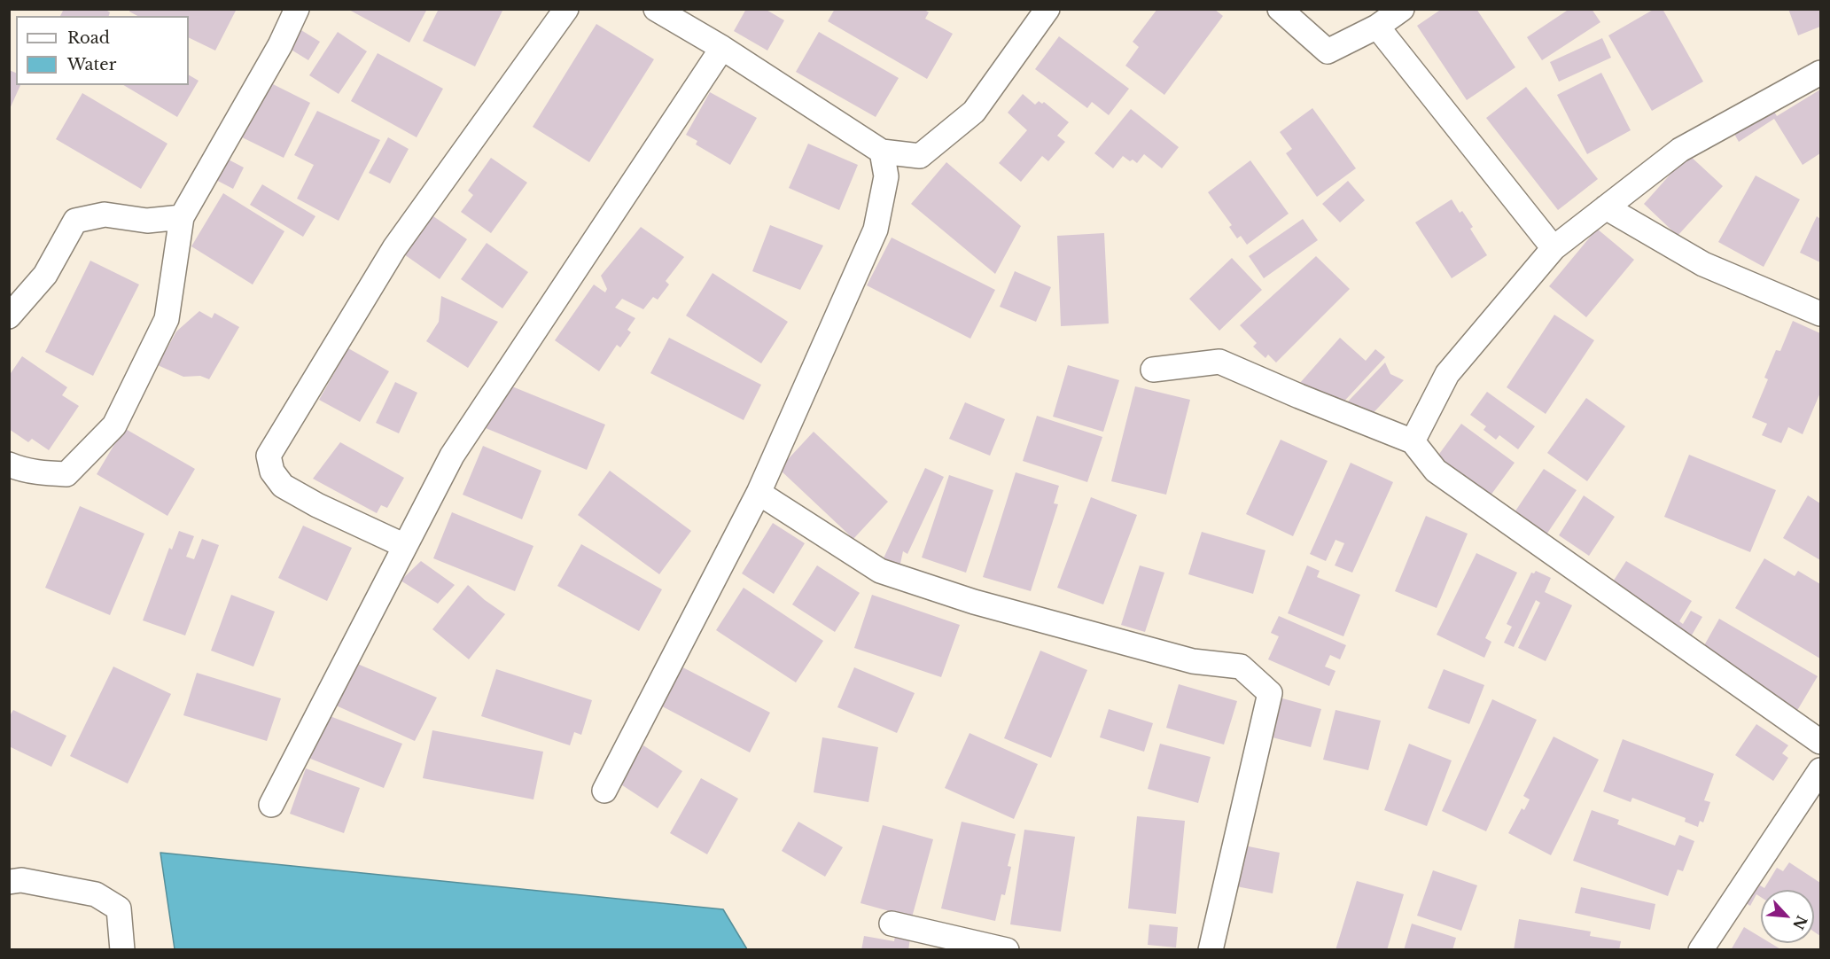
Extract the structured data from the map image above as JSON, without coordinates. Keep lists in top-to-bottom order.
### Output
{
  "legend": ["Road", "Water"],
  "north": "bottom right"
}
